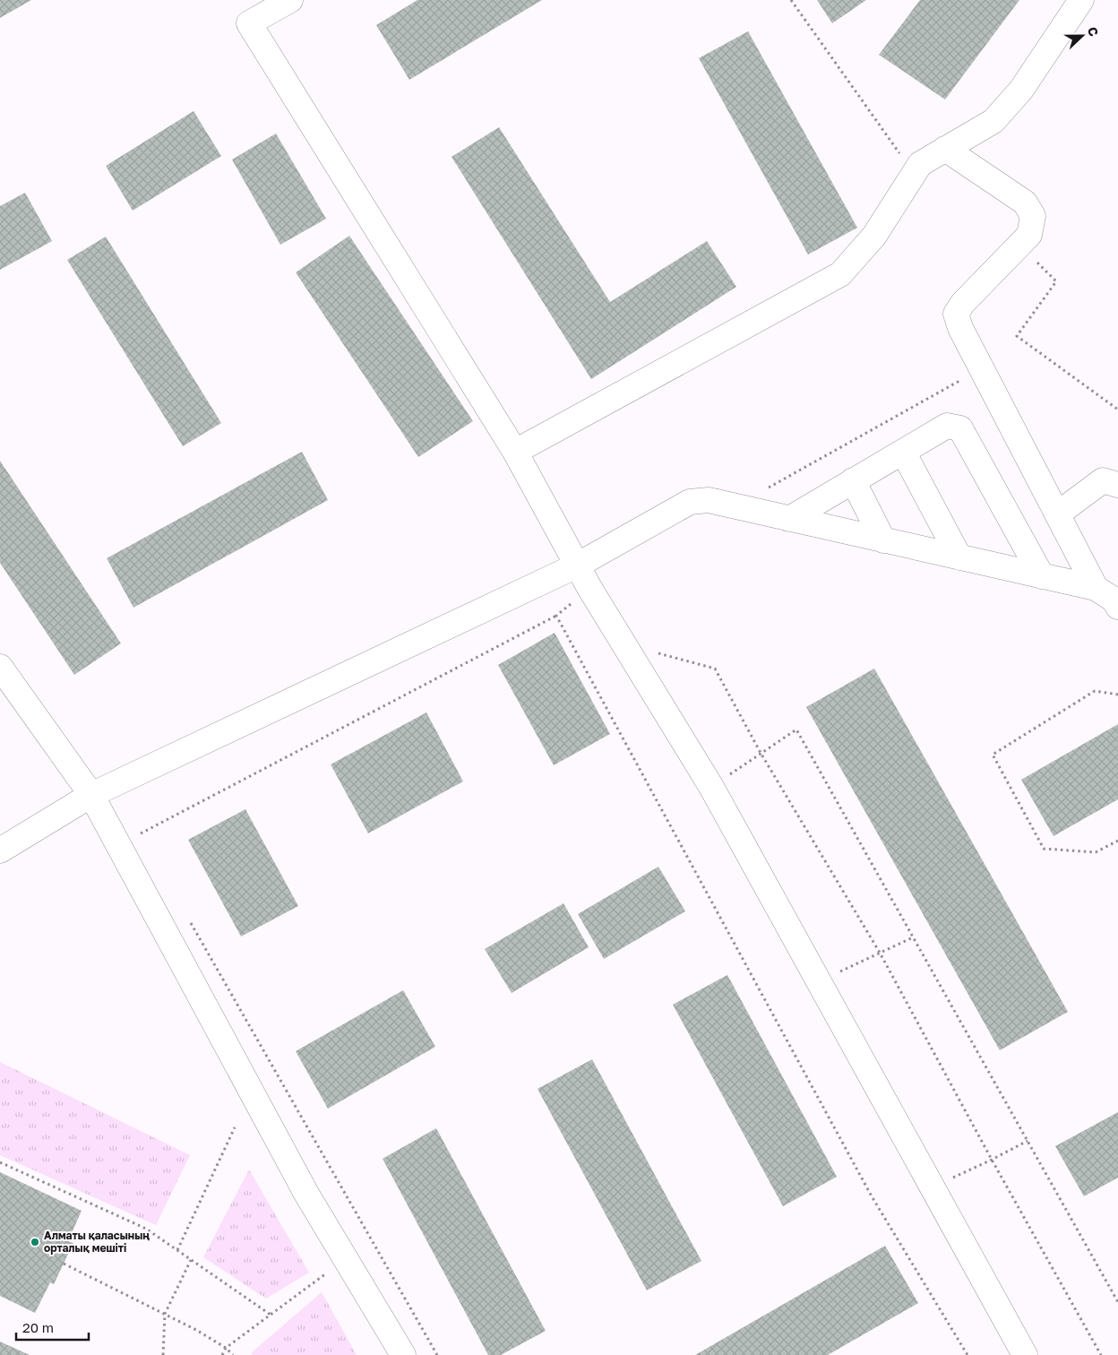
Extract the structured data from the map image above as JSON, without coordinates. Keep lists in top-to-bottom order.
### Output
{
  "places": ["Алматы қаласының орталық мешіті"],
  "scale_bar": "20 m",
  "north": "right"
}
